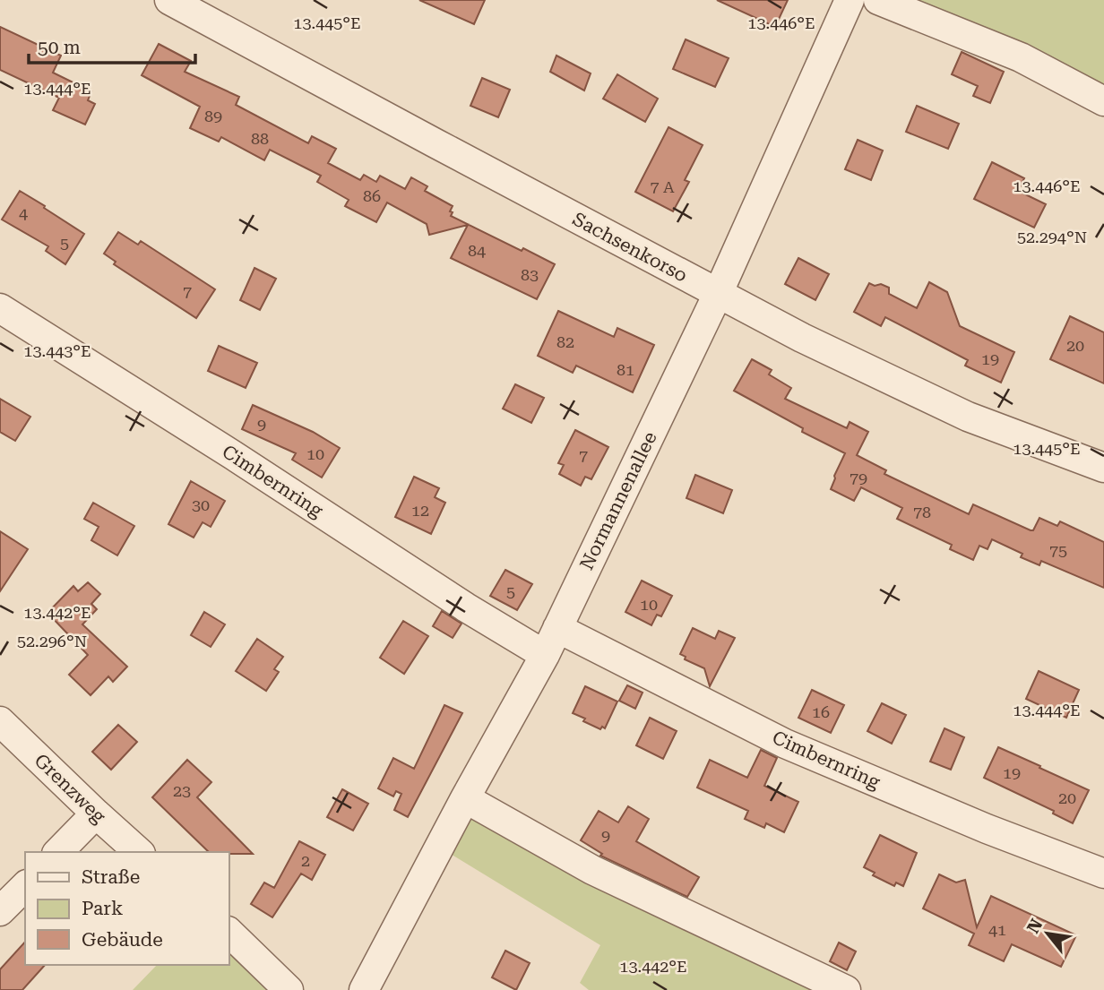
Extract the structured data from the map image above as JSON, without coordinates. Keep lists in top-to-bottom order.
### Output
{
  "streets": {
    "street": [
      "Sachsenkorso",
      "Cimbernring",
      "Normannenallee",
      "Grenzweg"
    ]
  },
  "crossings": [
    ["Sachsenkorso", "Normannenallee"],
    ["Cimbernring", "Normannenallee"]
  ],
  "house_numbers": [
    "89",
    "88",
    "7 A",
    "86",
    "4",
    "5",
    "84",
    "83",
    "7",
    "82",
    "20",
    "19",
    "81",
    "9",
    "10",
    "7",
    "79",
    "30",
    "12",
    "78",
    "75",
    "5",
    "10",
    "16",
    "19",
    "23",
    "20",
    "9",
    "2",
    "41"
  ],
  "legend": ["Straße", "Park", "Gebäude"],
  "scale_bar": "50 m",
  "north": "top left",
  "coordinates": [
    "13.445°E",
    "13.446°E",
    "13.444°E",
    "52.294°N",
    "13.443°E",
    "13.442°E",
    "52.296°N"
  ]
}
